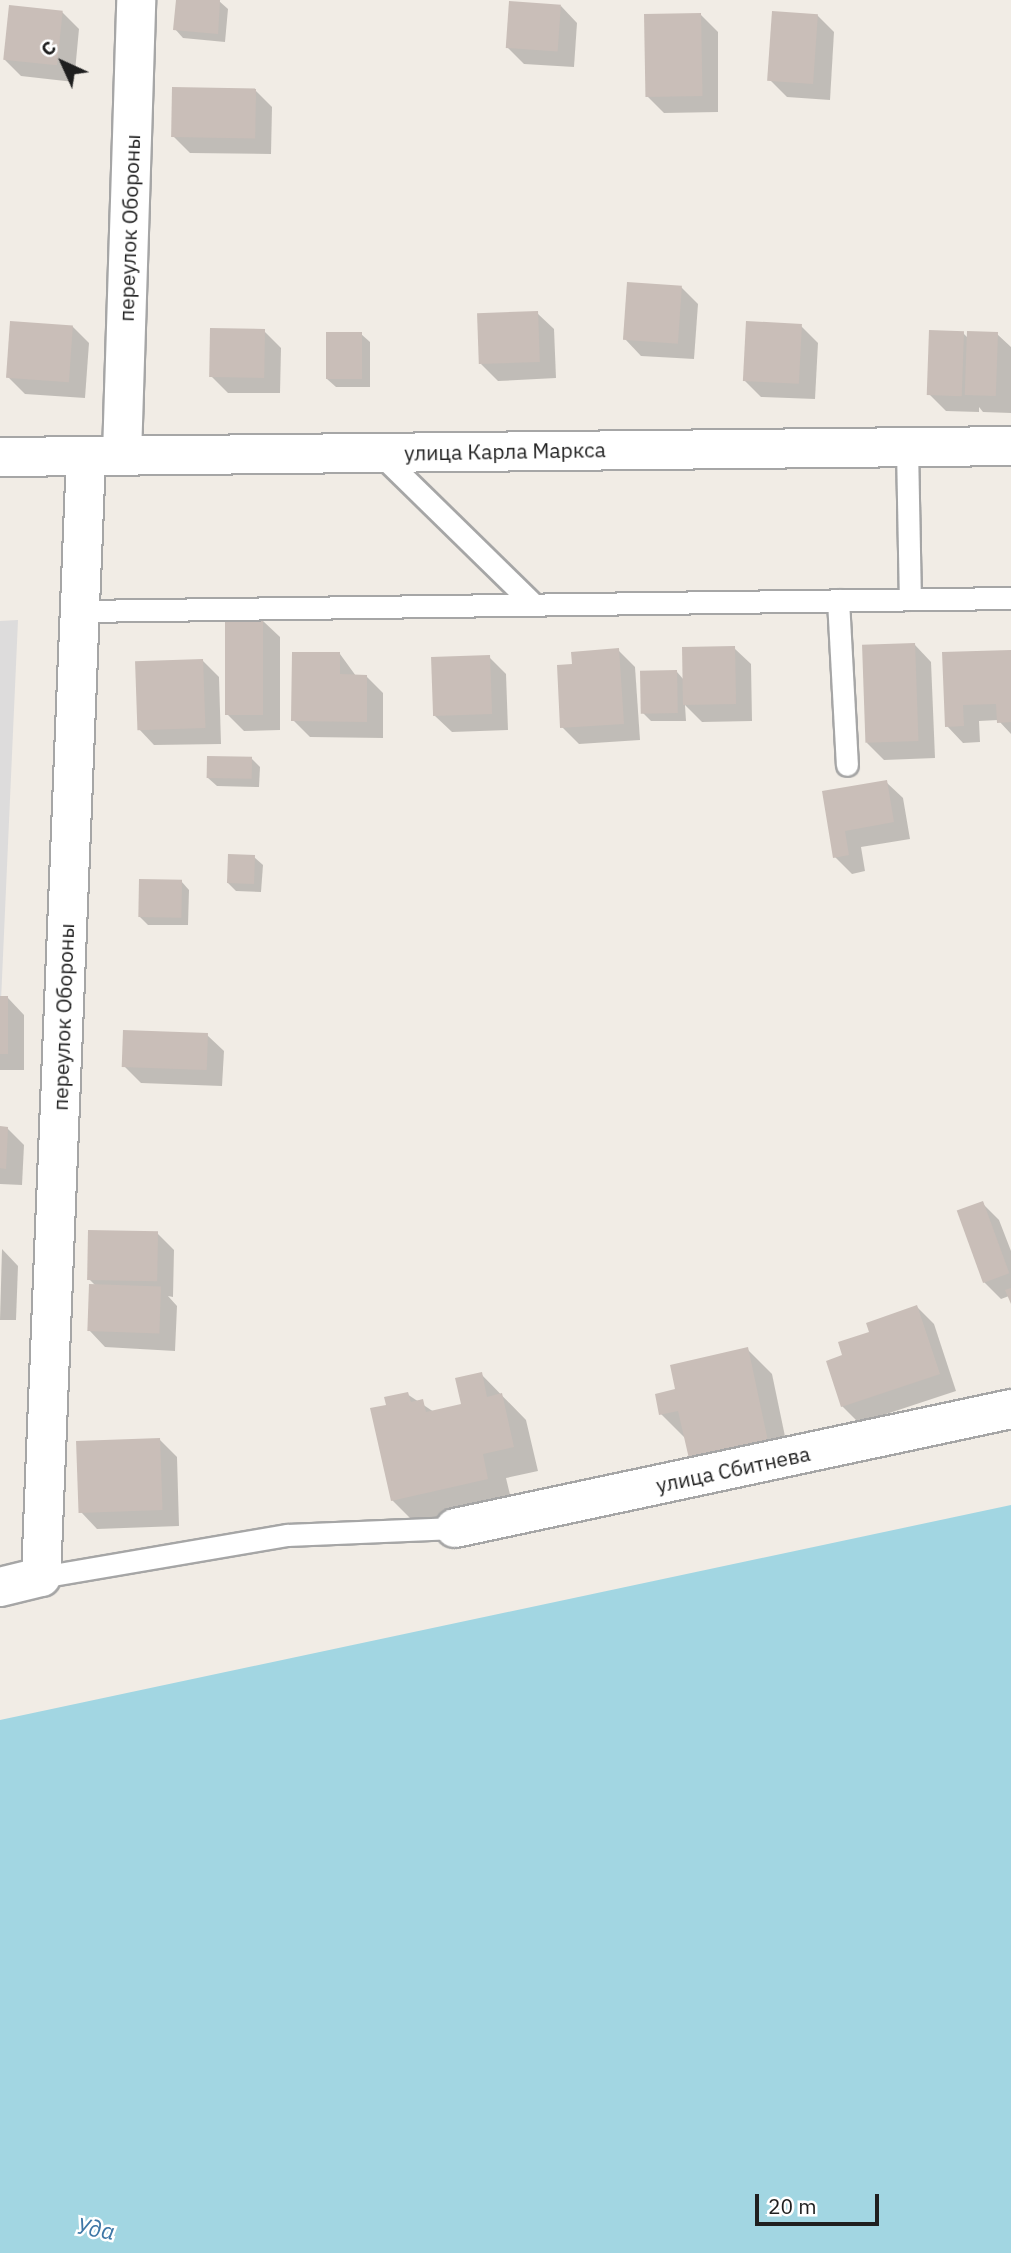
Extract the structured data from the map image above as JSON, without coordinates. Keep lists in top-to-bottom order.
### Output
{
  "streets": {
    "street": ["переулок Обороны", "улица Карла Маркса", "улица Сбитнева"]
  },
  "crossings": [
    ["переулок Обороны", "улица Карла Маркса"]
  ],
  "water": ["Уда"],
  "scale_bar": "20 m",
  "north": "top left"
}
